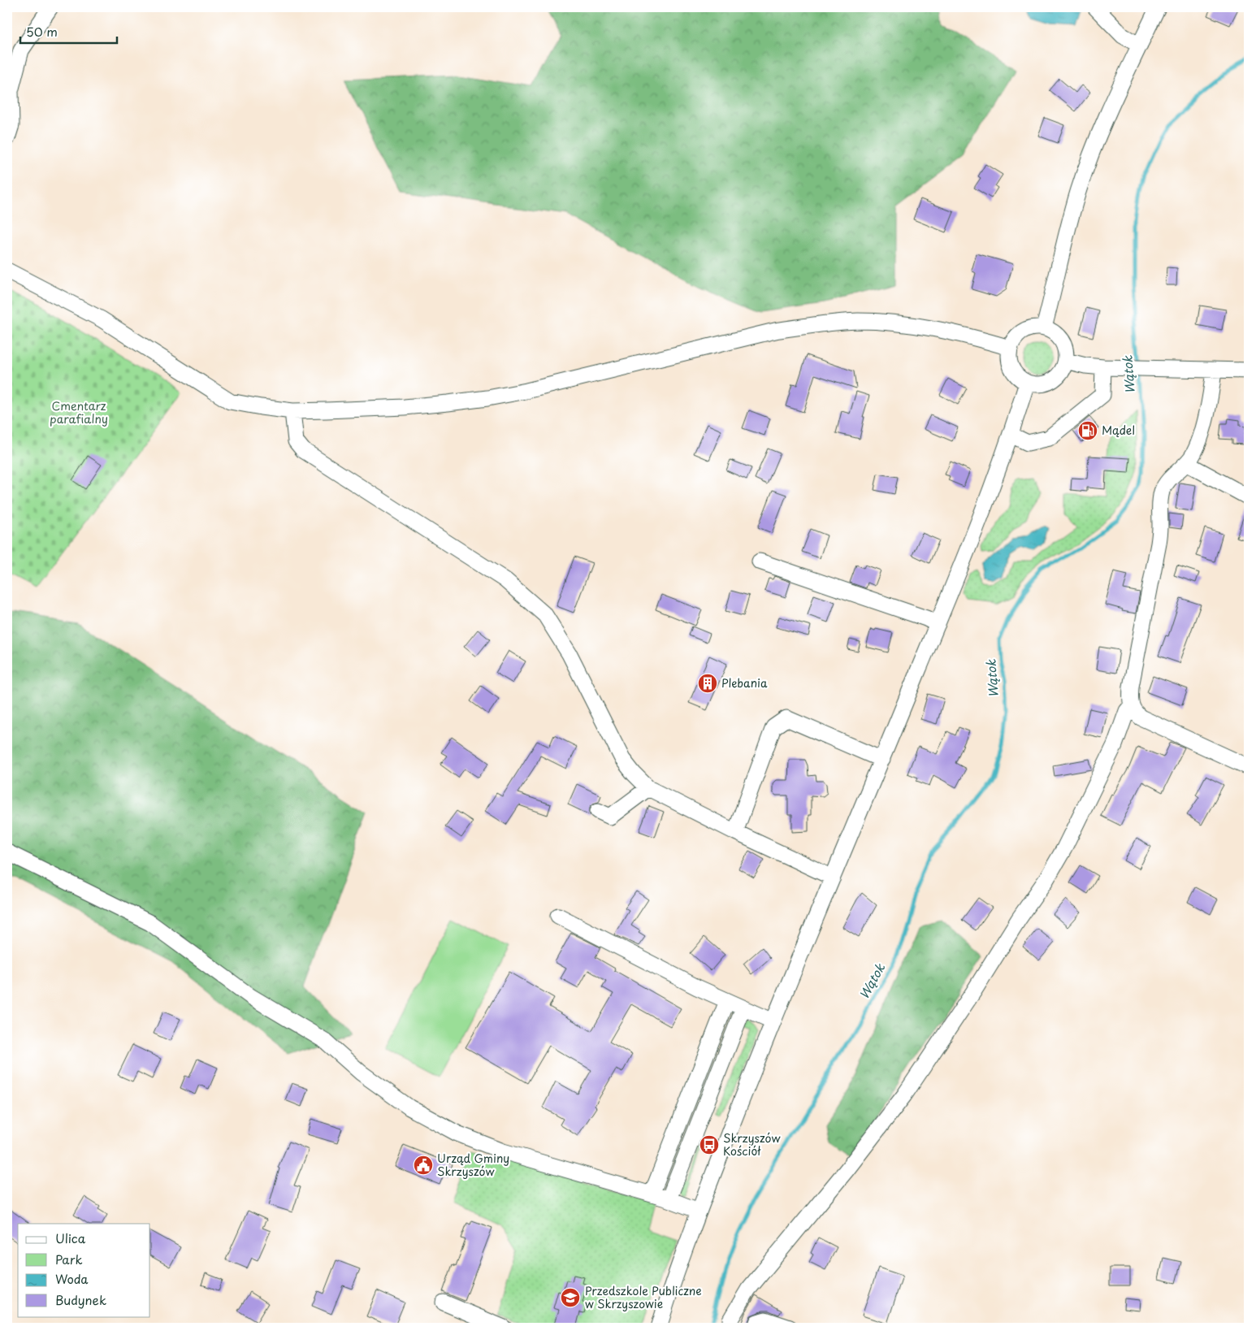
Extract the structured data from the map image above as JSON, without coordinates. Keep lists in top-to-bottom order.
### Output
{
  "water": ["Wątok"],
  "parks": ["Cmentarz parafialny"],
  "places": {
    "fuel station": ["Mądel"],
    "building": ["Plebania"],
    "bus stop": ["Skrzyszów Kościół"],
    "public building": ["Urząd Gminy Skrzyszów"],
    "school or university": ["Przedszkole Publiczne w Skrzyszowie"]
  },
  "legend": [
    "Ulica",
    "Park",
    "Woda",
    "Budynek"
  ],
  "scale_bar": "50 m"
}
